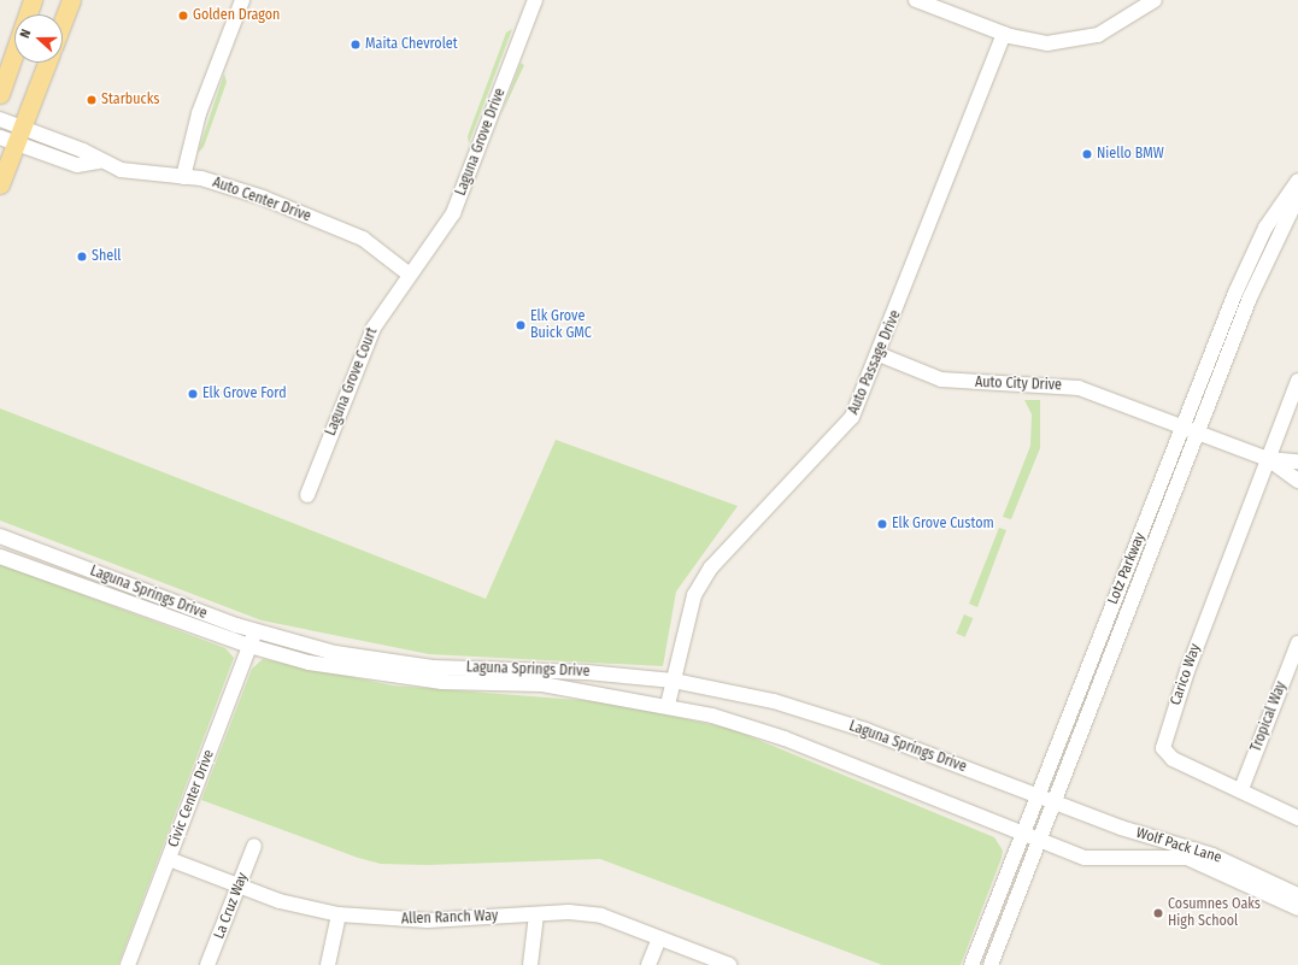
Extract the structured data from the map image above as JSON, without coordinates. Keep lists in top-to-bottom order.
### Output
{
  "streets": {
    "street": [
      "Laguna Grove Drive",
      "Auto Center Drive",
      "Auto Passage Drive",
      "Laguna Grove Court",
      "Auto City Drive",
      "Lotz Parkway",
      "Laguna Springs Drive",
      "Carico Way",
      "Tropical Way",
      "Civic Center Drive",
      "Wolf Pack Lane",
      "La Cruz Way",
      "Allen Ranch Way"
    ]
  },
  "crossings": [
    ["Laguna Grove Drive", "Auto Center Drive"],
    ["Laguna Grove Drive", "Laguna Grove Court"],
    ["Auto Center Drive", "Laguna Grove Court"],
    ["Auto Passage Drive", "Auto City Drive"],
    ["Auto Passage Drive", "Laguna Springs Drive"],
    ["Auto City Drive", "Lotz Parkway"],
    ["Auto City Drive", "Carico Way"],
    ["Lotz Parkway", "Laguna Springs Drive"],
    ["Lotz Parkway", "Wolf Pack Lane"],
    ["Laguna Springs Drive", "Civic Center Drive"],
    ["Laguna Springs Drive", "Wolf Pack Lane"],
    ["Carico Way", "Tropical Way"],
    ["Civic Center Drive", "Allen Ranch Way"],
    ["La Cruz Way", "Allen Ranch Way"]
  ],
  "places": [
    "Golden Dragon",
    "Maita Chevrolet",
    "Starbucks",
    "Niello BMW",
    "Shell",
    "Elk Grove Buick GMC",
    "Elk Grove Ford",
    "Elk Grove Custom",
    "Cosumnes Oaks High School"
  ],
  "north": "left"
}
